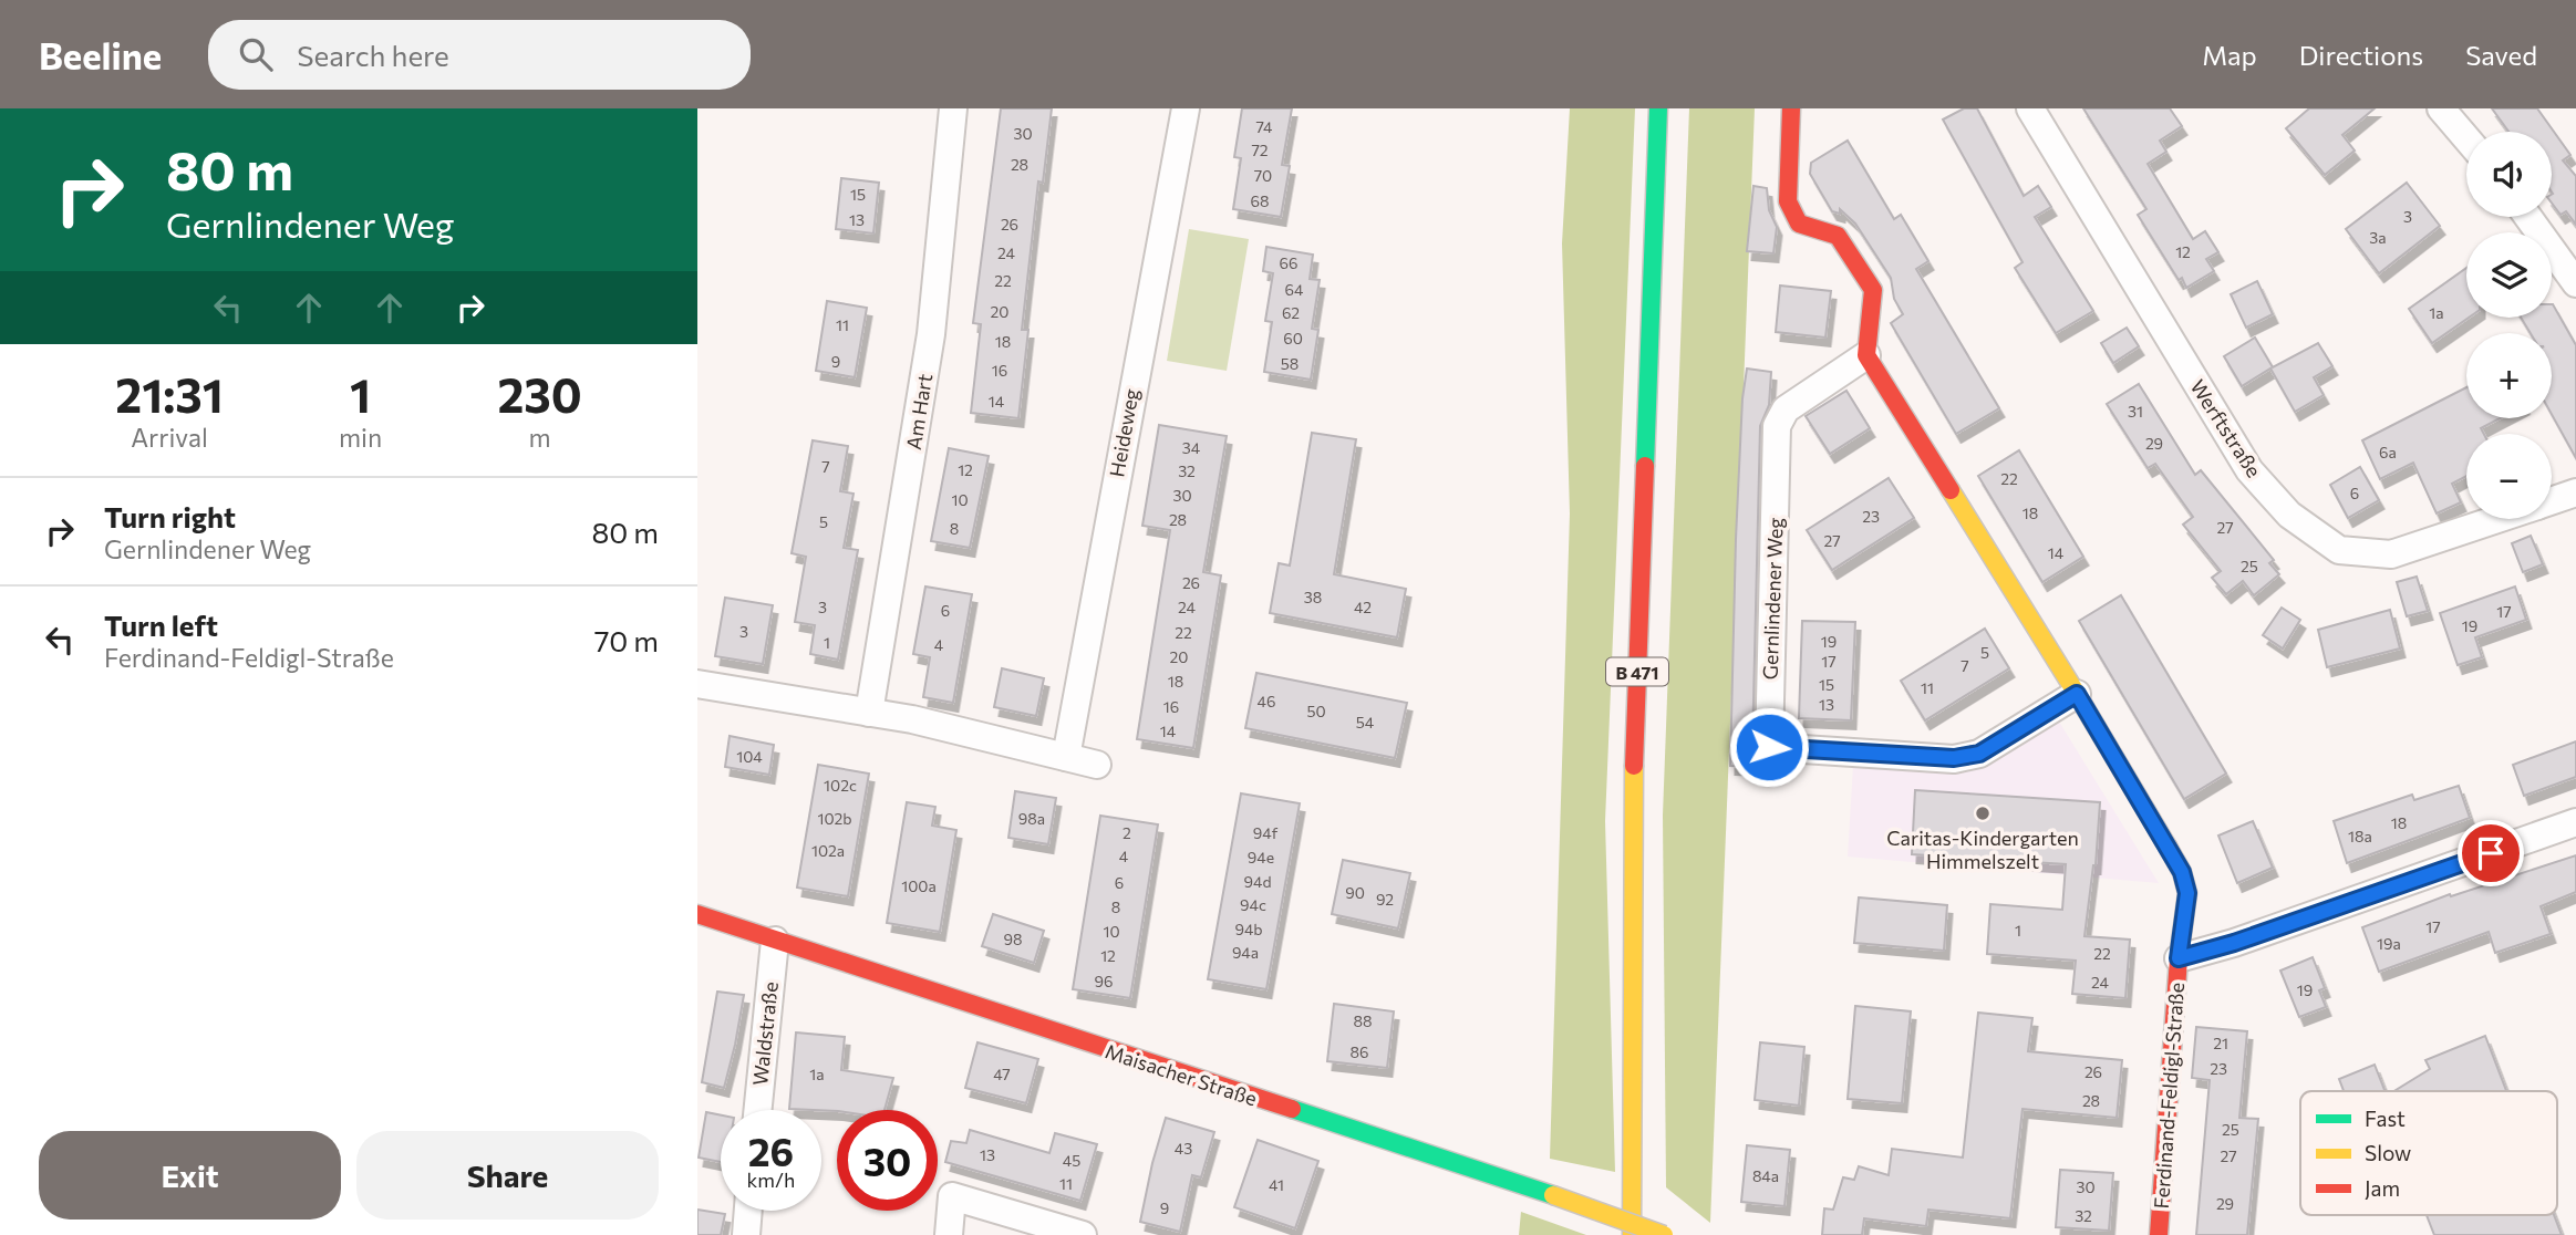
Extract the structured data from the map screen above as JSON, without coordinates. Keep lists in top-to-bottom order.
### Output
{
  "streets": {
    "main road": ["B 471", "Maisacher Straße", "Ferdinand-Feldigl-Straße"],
    "street": [
      "Am Hart",
      "Werftstraße",
      "Heideweg",
      "Gernlindener Weg",
      "Waldstraße"
    ]
  },
  "crossings": [
    ["Waldstraße", "Maisacher Straße"]
  ],
  "places": ["Caritas-Kindergarten Himmelszelt"],
  "house_numbers": [
    "74",
    "30",
    "72",
    "28",
    "70",
    "15",
    "68",
    "3",
    "13",
    "26",
    "3a",
    "12",
    "24",
    "66",
    "22",
    "64",
    "20",
    "62",
    "1a",
    "11",
    "60",
    "18",
    "9",
    "58",
    "16",
    "14",
    "31",
    "29",
    "34",
    "6a",
    "7",
    "12",
    "32",
    "22",
    "6",
    "30",
    "10",
    "18",
    "23",
    "28",
    "5",
    "27",
    "8",
    "27",
    "14",
    "25",
    "26",
    "38",
    "3",
    "24",
    "42",
    "6",
    "17",
    "19",
    "3",
    "22",
    "19",
    "1",
    "4",
    "5",
    "20",
    "17",
    "7",
    "18",
    "15",
    "11",
    "46",
    "13",
    "16",
    "50",
    "54",
    "14",
    "104",
    "102c",
    "102b",
    "98a",
    "18",
    "2",
    "94f",
    "18a",
    "102a",
    "4",
    "94e",
    "94d",
    "6",
    "100a",
    "90",
    "92",
    "94c",
    "8",
    "17",
    "94b",
    "1",
    "10",
    "98",
    "19a",
    "94a",
    "22",
    "12",
    "96",
    "24",
    "19",
    "88",
    "21",
    "86",
    "23",
    "26",
    "1a",
    "47",
    "28",
    "25",
    "43",
    "13",
    "27",
    "45",
    "84a",
    "11",
    "41",
    "30",
    "29",
    "9",
    "32"
  ],
  "legend": ["Fast", "Slow", "Jam"],
  "page": {
    "header": "Beeline",
    "search": "Search here",
    "nav": ["Map", "Directions", "Saved"],
    "turn": ["80 m", "Gernlindener Weg"],
    "map_buttons": ["+", "−"],
    "eta": [
      "21:31",
      "Arrival",
      "1",
      "min",
      "230",
      "m"
    ],
    "list": [
      {
        "name": "Turn right",
        "note": "Gernlindener Weg",
        "value": "80 m"
      },
      {
        "name": "Turn left",
        "note": "Ferdinand-Feldigl-Straße",
        "value": "70 m"
      }
    ],
    "speed": "26 km/h",
    "limit": "30",
    "buttons": ["Exit", "Share"]
  }
}
